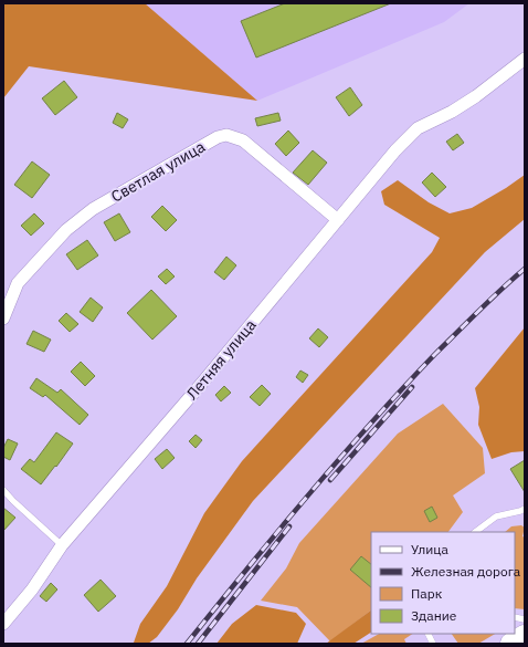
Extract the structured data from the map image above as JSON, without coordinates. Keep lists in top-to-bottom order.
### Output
{
  "streets": {
    "street": ["Светлая улица", "Летняя улица"]
  },
  "crossings": [
    ["Светлая улица", "Летняя улица"]
  ],
  "legend": [
    "Улица",
    "Железная дорога",
    "Парк",
    "Здание"
  ]
}
